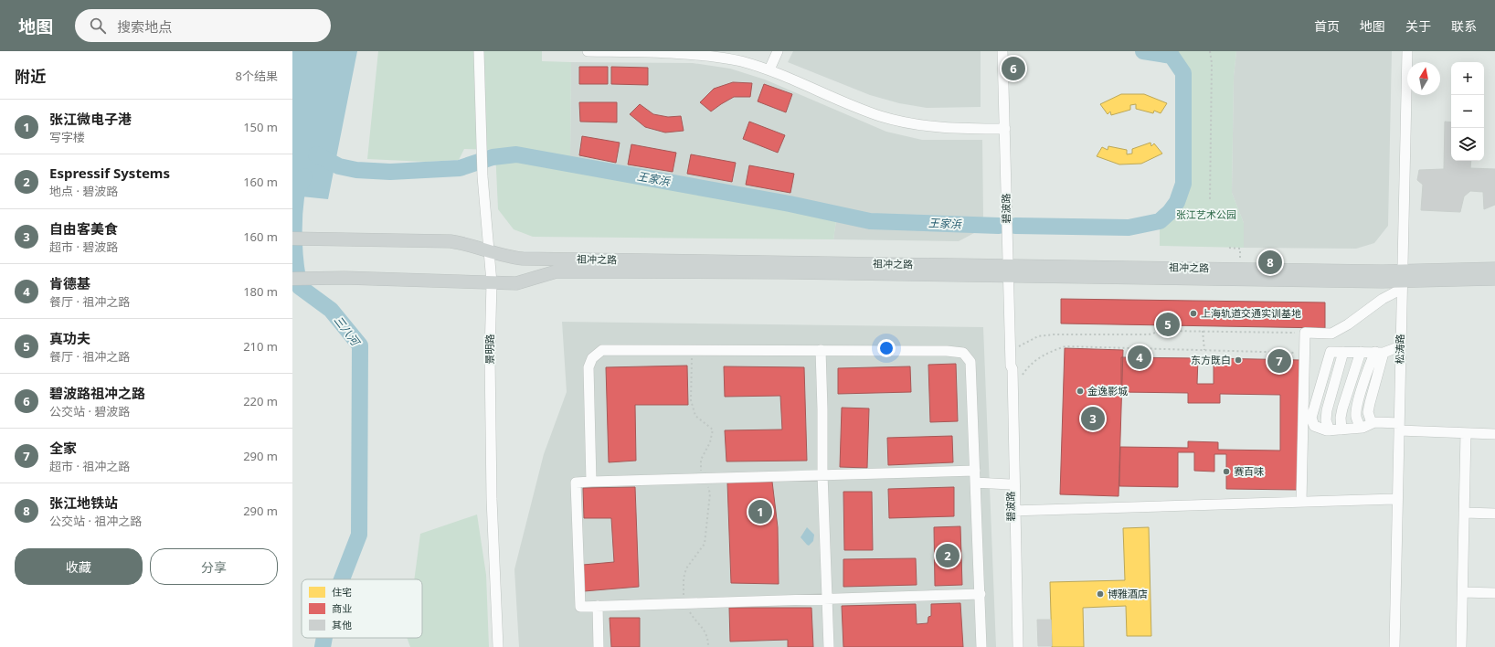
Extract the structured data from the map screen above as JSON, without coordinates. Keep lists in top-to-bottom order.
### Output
{
  "streets": {
    "main road": ["祖冲之路"],
    "street": ["碧波路", "景明路", "松涛路"]
  },
  "crossings": [
    ["碧波路", "祖冲之路"],
    ["祖冲之路", "景明路"],
    ["祖冲之路", "松涛路"]
  ],
  "water": ["王家浜", "三八河"],
  "parks": ["张江艺术公园"],
  "places": [
    "上海轨道交通实训基地",
    "东方既白",
    "金逸影城",
    "赛百味",
    "博雅酒店"
  ],
  "legend": ["住宅", "商业", "其他"],
  "north": "top",
  "page": {
    "header": "地图",
    "search": "搜索地点",
    "nav": [
      "首页",
      "地图",
      "关于",
      "联系"
    ],
    "heading": ["附近", "8个结果"],
    "pins": [
      "6",
      "8",
      "5",
      "4",
      "7",
      "3",
      "1",
      "2"
    ],
    "map_buttons": ["+", "−"],
    "list": [
      {
        "mark": "1",
        "name": "张江微电子港",
        "note": "写字楼",
        "value": "150 m"
      },
      {
        "mark": "2",
        "name": "Espressif Systems",
        "note": "地点 · 碧波路",
        "value": "160 m"
      },
      {
        "mark": "3",
        "name": "自由客美食",
        "note": "超市 · 碧波路",
        "value": "160 m"
      },
      {
        "mark": "4",
        "name": "肯德基",
        "note": "餐厅 · 祖冲之路",
        "value": "180 m"
      },
      {
        "mark": "5",
        "name": "真功夫",
        "note": "餐厅 · 祖冲之路",
        "value": "210 m"
      },
      {
        "mark": "6",
        "name": "碧波路祖冲之路",
        "note": "公交站 · 碧波路",
        "value": "220 m"
      },
      {
        "mark": "7",
        "name": "全家",
        "note": "超市 · 祖冲之路",
        "value": "290 m"
      },
      {
        "mark": "8",
        "name": "张江地铁站",
        "note": "公交站 · 祖冲之路",
        "value": "290 m"
      }
    ],
    "buttons": ["收藏", "分享"]
  }
}
